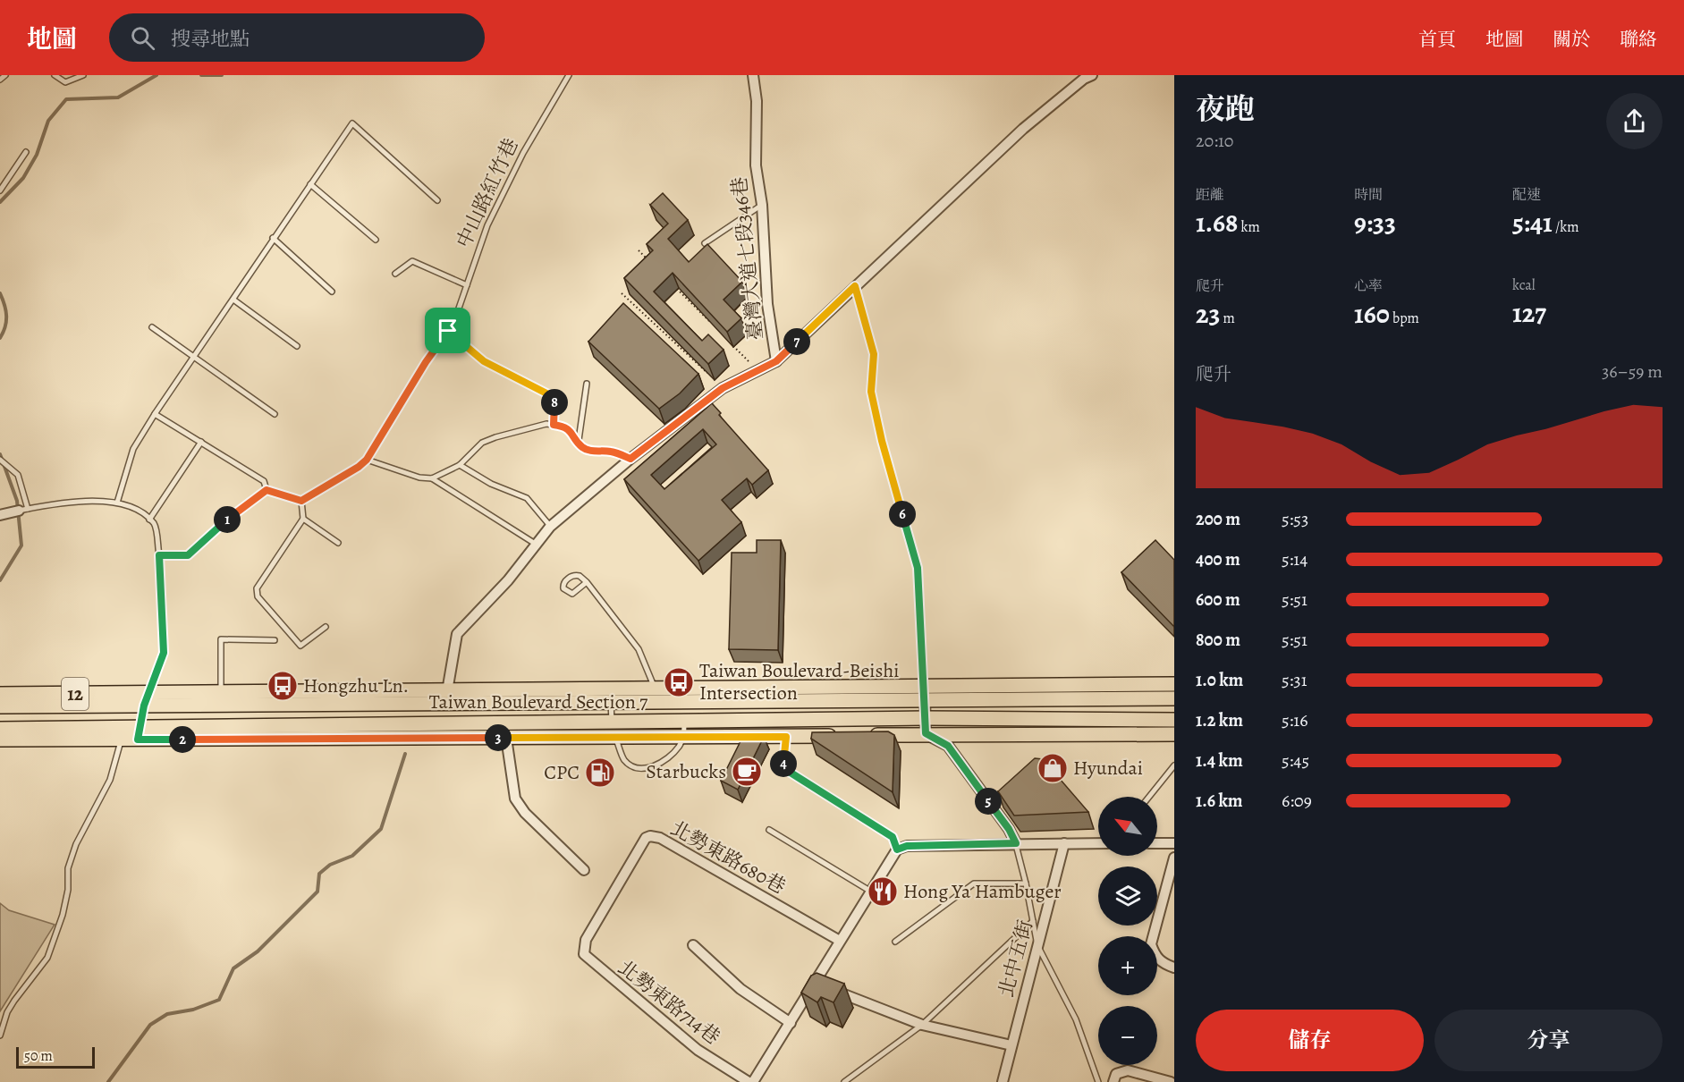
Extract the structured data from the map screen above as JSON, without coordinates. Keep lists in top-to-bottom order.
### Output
{
  "streets": {
    "main road": ["12", "Taiwan Boulevard Section 7"],
    "street": [
      "臺灣大道七段346巷",
      "北勢東路680巷",
      "北中五街",
      "北勢東路714巷"
    ],
    "lane": ["中山路紅竹巷"]
  },
  "crossings": [
    ["北勢東路680巷", "北勢東路714巷"]
  ],
  "places": {
    "bus stop": ["Taiwan Boulevard-Beishi Intersection", "Hongzhu Ln."],
    "shop": ["Hyundai"],
    "cafe": ["Starbucks"],
    "fuel station": ["CPC"],
    "restaurant": ["Hong Ya Hambuger"]
  },
  "scale_bar": "50 m",
  "north": "top left",
  "page": {
    "header": "地圖",
    "search": "搜尋地點",
    "nav": [
      "首頁",
      "地圖",
      "關於",
      "聯絡"
    ],
    "heading": ["夜跑", "20:10"],
    "stats": [
      ["距離", "1.68 km"],
      ["時間", "9:33"],
      ["配速", "5:41 /km"],
      ["爬升", "23 m"],
      ["心率", "160 bpm"],
      ["kcal", "127"]
    ],
    "pins": [
      "7",
      "8",
      "6",
      "1",
      "3",
      "2",
      "4",
      "5"
    ],
    "chart": ["爬升", "36–59 m"],
    "list": [
      {
        "name": "200 m",
        "note": "5:53"
      },
      {
        "name": "400 m",
        "note": "5:14"
      },
      {
        "name": "600 m",
        "note": "5:51"
      },
      {
        "name": "800 m",
        "note": "5:51"
      },
      {
        "name": "1.0 km",
        "note": "5:31"
      },
      {
        "name": "1.2 km",
        "note": "5:16"
      },
      {
        "name": "1.4 km",
        "note": "5:45"
      },
      {
        "name": "1.6 km",
        "note": "6:09"
      }
    ],
    "map_buttons": ["+", "−"],
    "buttons": ["儲存", "分享"],
    "scale": "50 m"
  }
}
